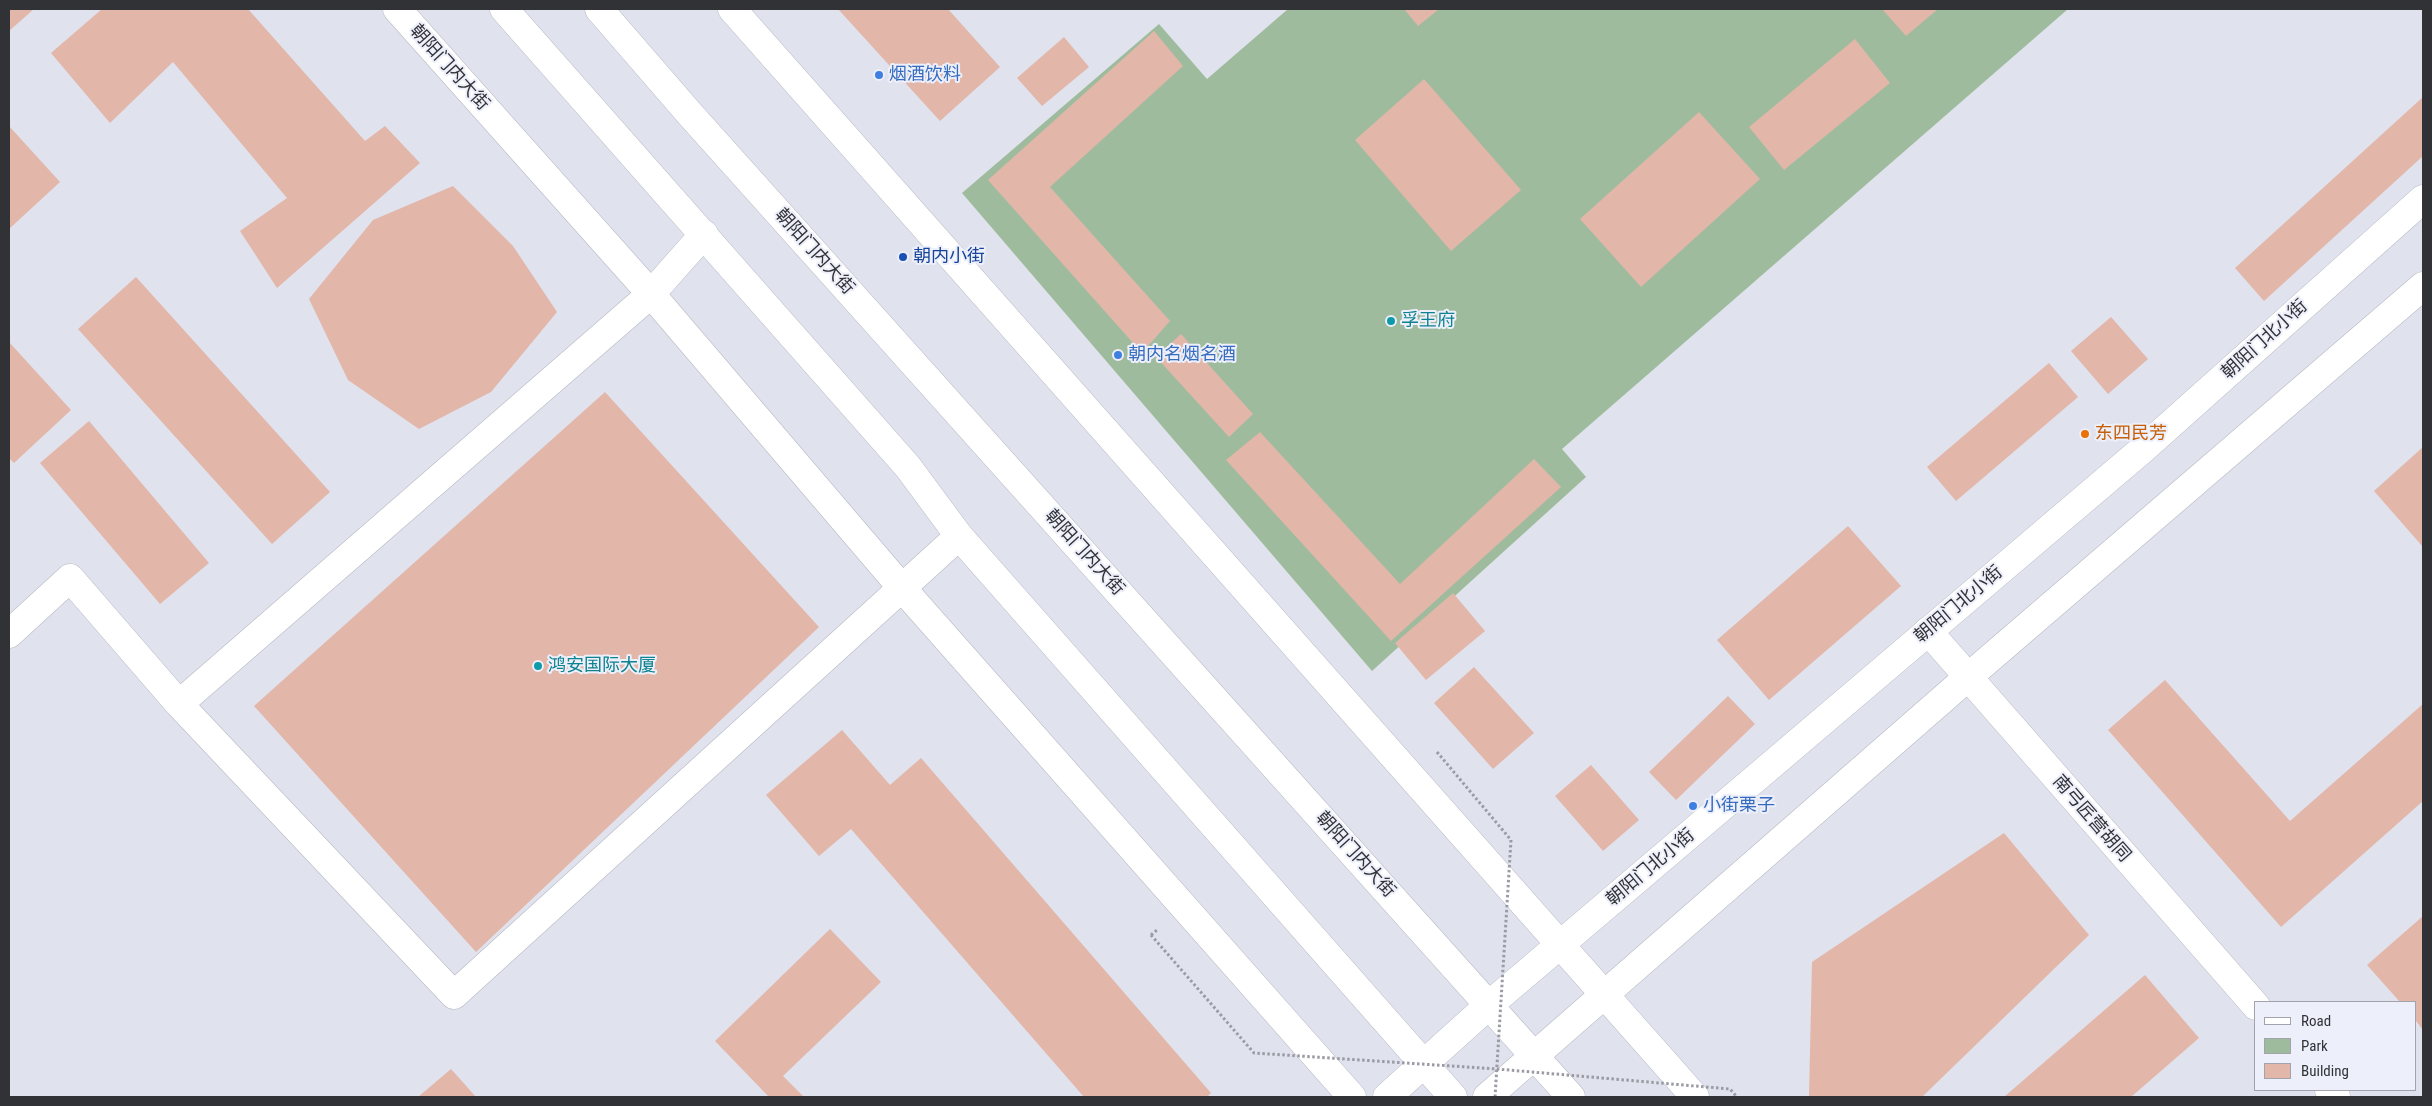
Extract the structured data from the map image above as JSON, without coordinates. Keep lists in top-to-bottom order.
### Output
{
  "streets": {
    "main road": ["朝阳门内大街", "朝阳门北小街", "南弓匠营胡同"]
  },
  "crossings": [
    ["朝阳门内大街", "朝阳门北小街"],
    ["朝阳门北小街", "南弓匠营胡同"]
  ],
  "places": [
    "烟酒饮料",
    "朝内小街",
    "孚王府",
    "朝内名烟名酒",
    "东四民芳",
    "鸿安国际大厦",
    "小街栗子"
  ],
  "legend": ["Road", "Park", "Building"]
}
